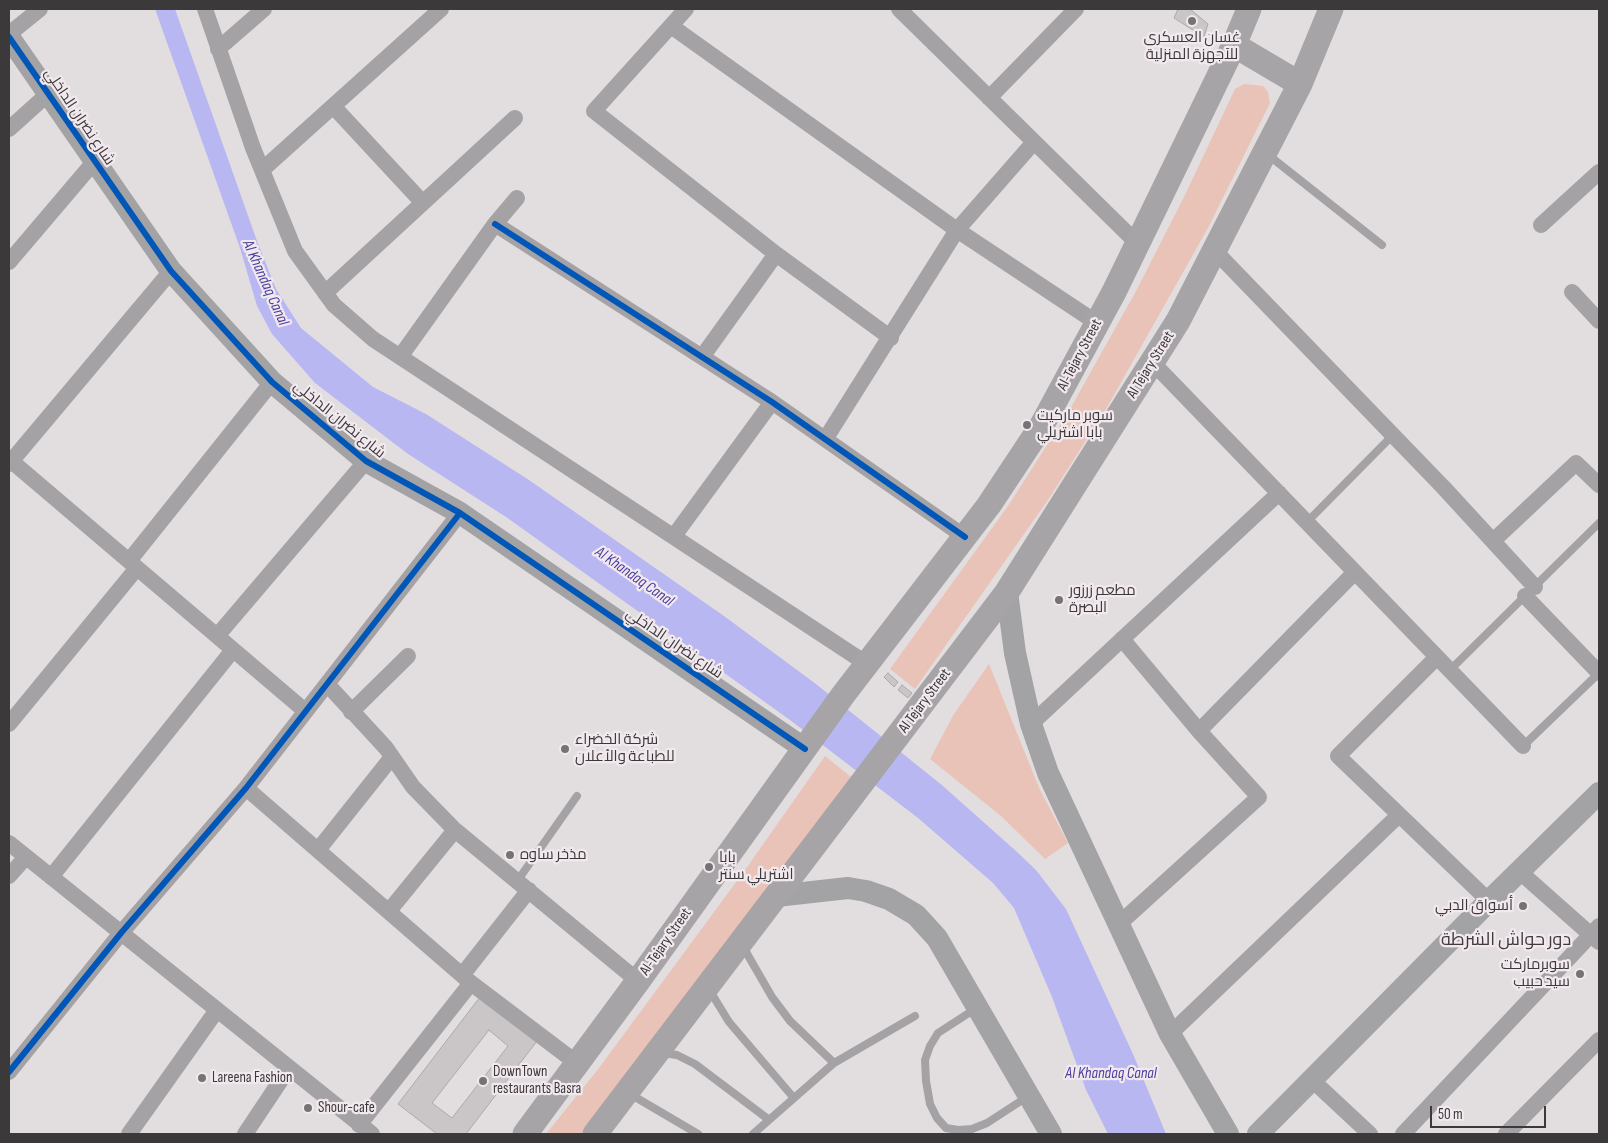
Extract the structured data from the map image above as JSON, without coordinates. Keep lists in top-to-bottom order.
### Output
{
  "streets": {
    "main road": ["Al-Tejary Street", "Al Tejary Street"],
    "street": ["شارع نضران الداخلي"]
  },
  "crossings": [
    ["شارع نضران الداخلي", "Al-Tejary Street"]
  ],
  "districts": ["دور حواش الشرطة"],
  "water": ["Al Khandaq Canal"],
  "places": [
    "غسان العسكري للآجهزة المنزلية",
    "سوبر ماركيت بابا اشتريلي",
    "مطعم زرزور البصرة",
    "شركة الخضراء للطباعة والأعلان",
    "مذخر ساوه",
    "بابا اشتريلي سنتر",
    "أسواق الدبي",
    "سوبرماركت سيد حبيب",
    "Lareena Fashion",
    "DownTown restaurants Basra",
    "Shour-cafe"
  ],
  "scale_bar": "50 m"
}
